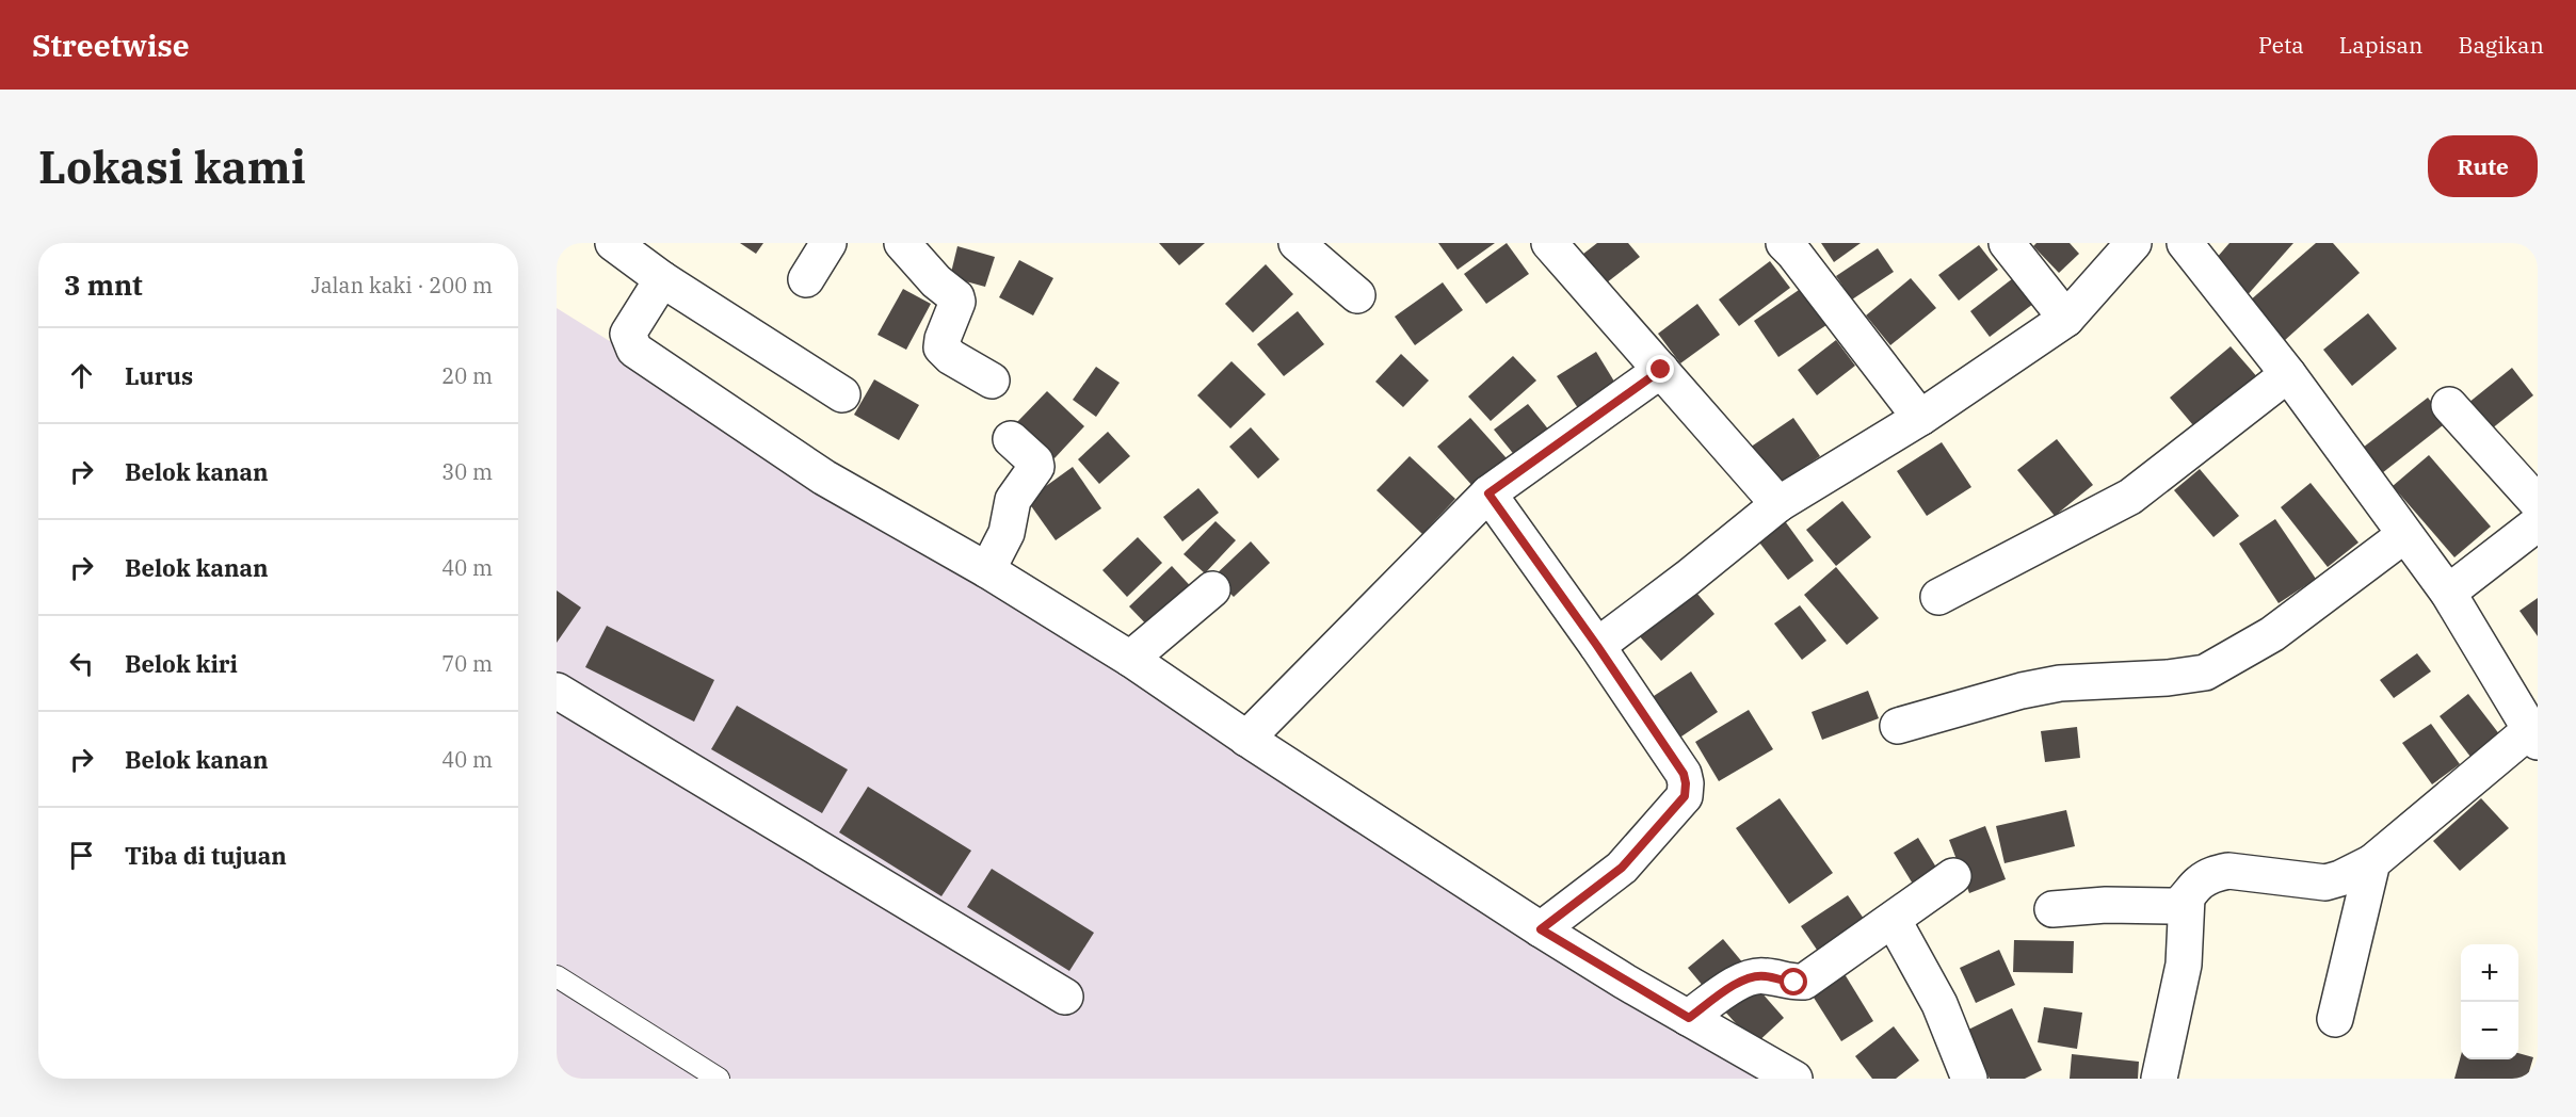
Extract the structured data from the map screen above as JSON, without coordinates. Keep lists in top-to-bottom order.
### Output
{
  "page": {
    "header": "Streetwise",
    "nav": ["Peta", "Lapisan", "Bagikan"],
    "buttons": "Rute",
    "title": "Lokasi kami",
    "heading": ["3 mnt", "Jalan kaki · 200 m"],
    "list": [
      ["Lurus", "20 m"],
      ["Belok kanan", "30 m"],
      ["Belok kanan", "40 m"],
      ["Belok kiri", "70 m"],
      ["Belok kanan", "40 m"],
      "Tiba di tujuan"
    ],
    "map_buttons": ["+", "−"]
  }
}
